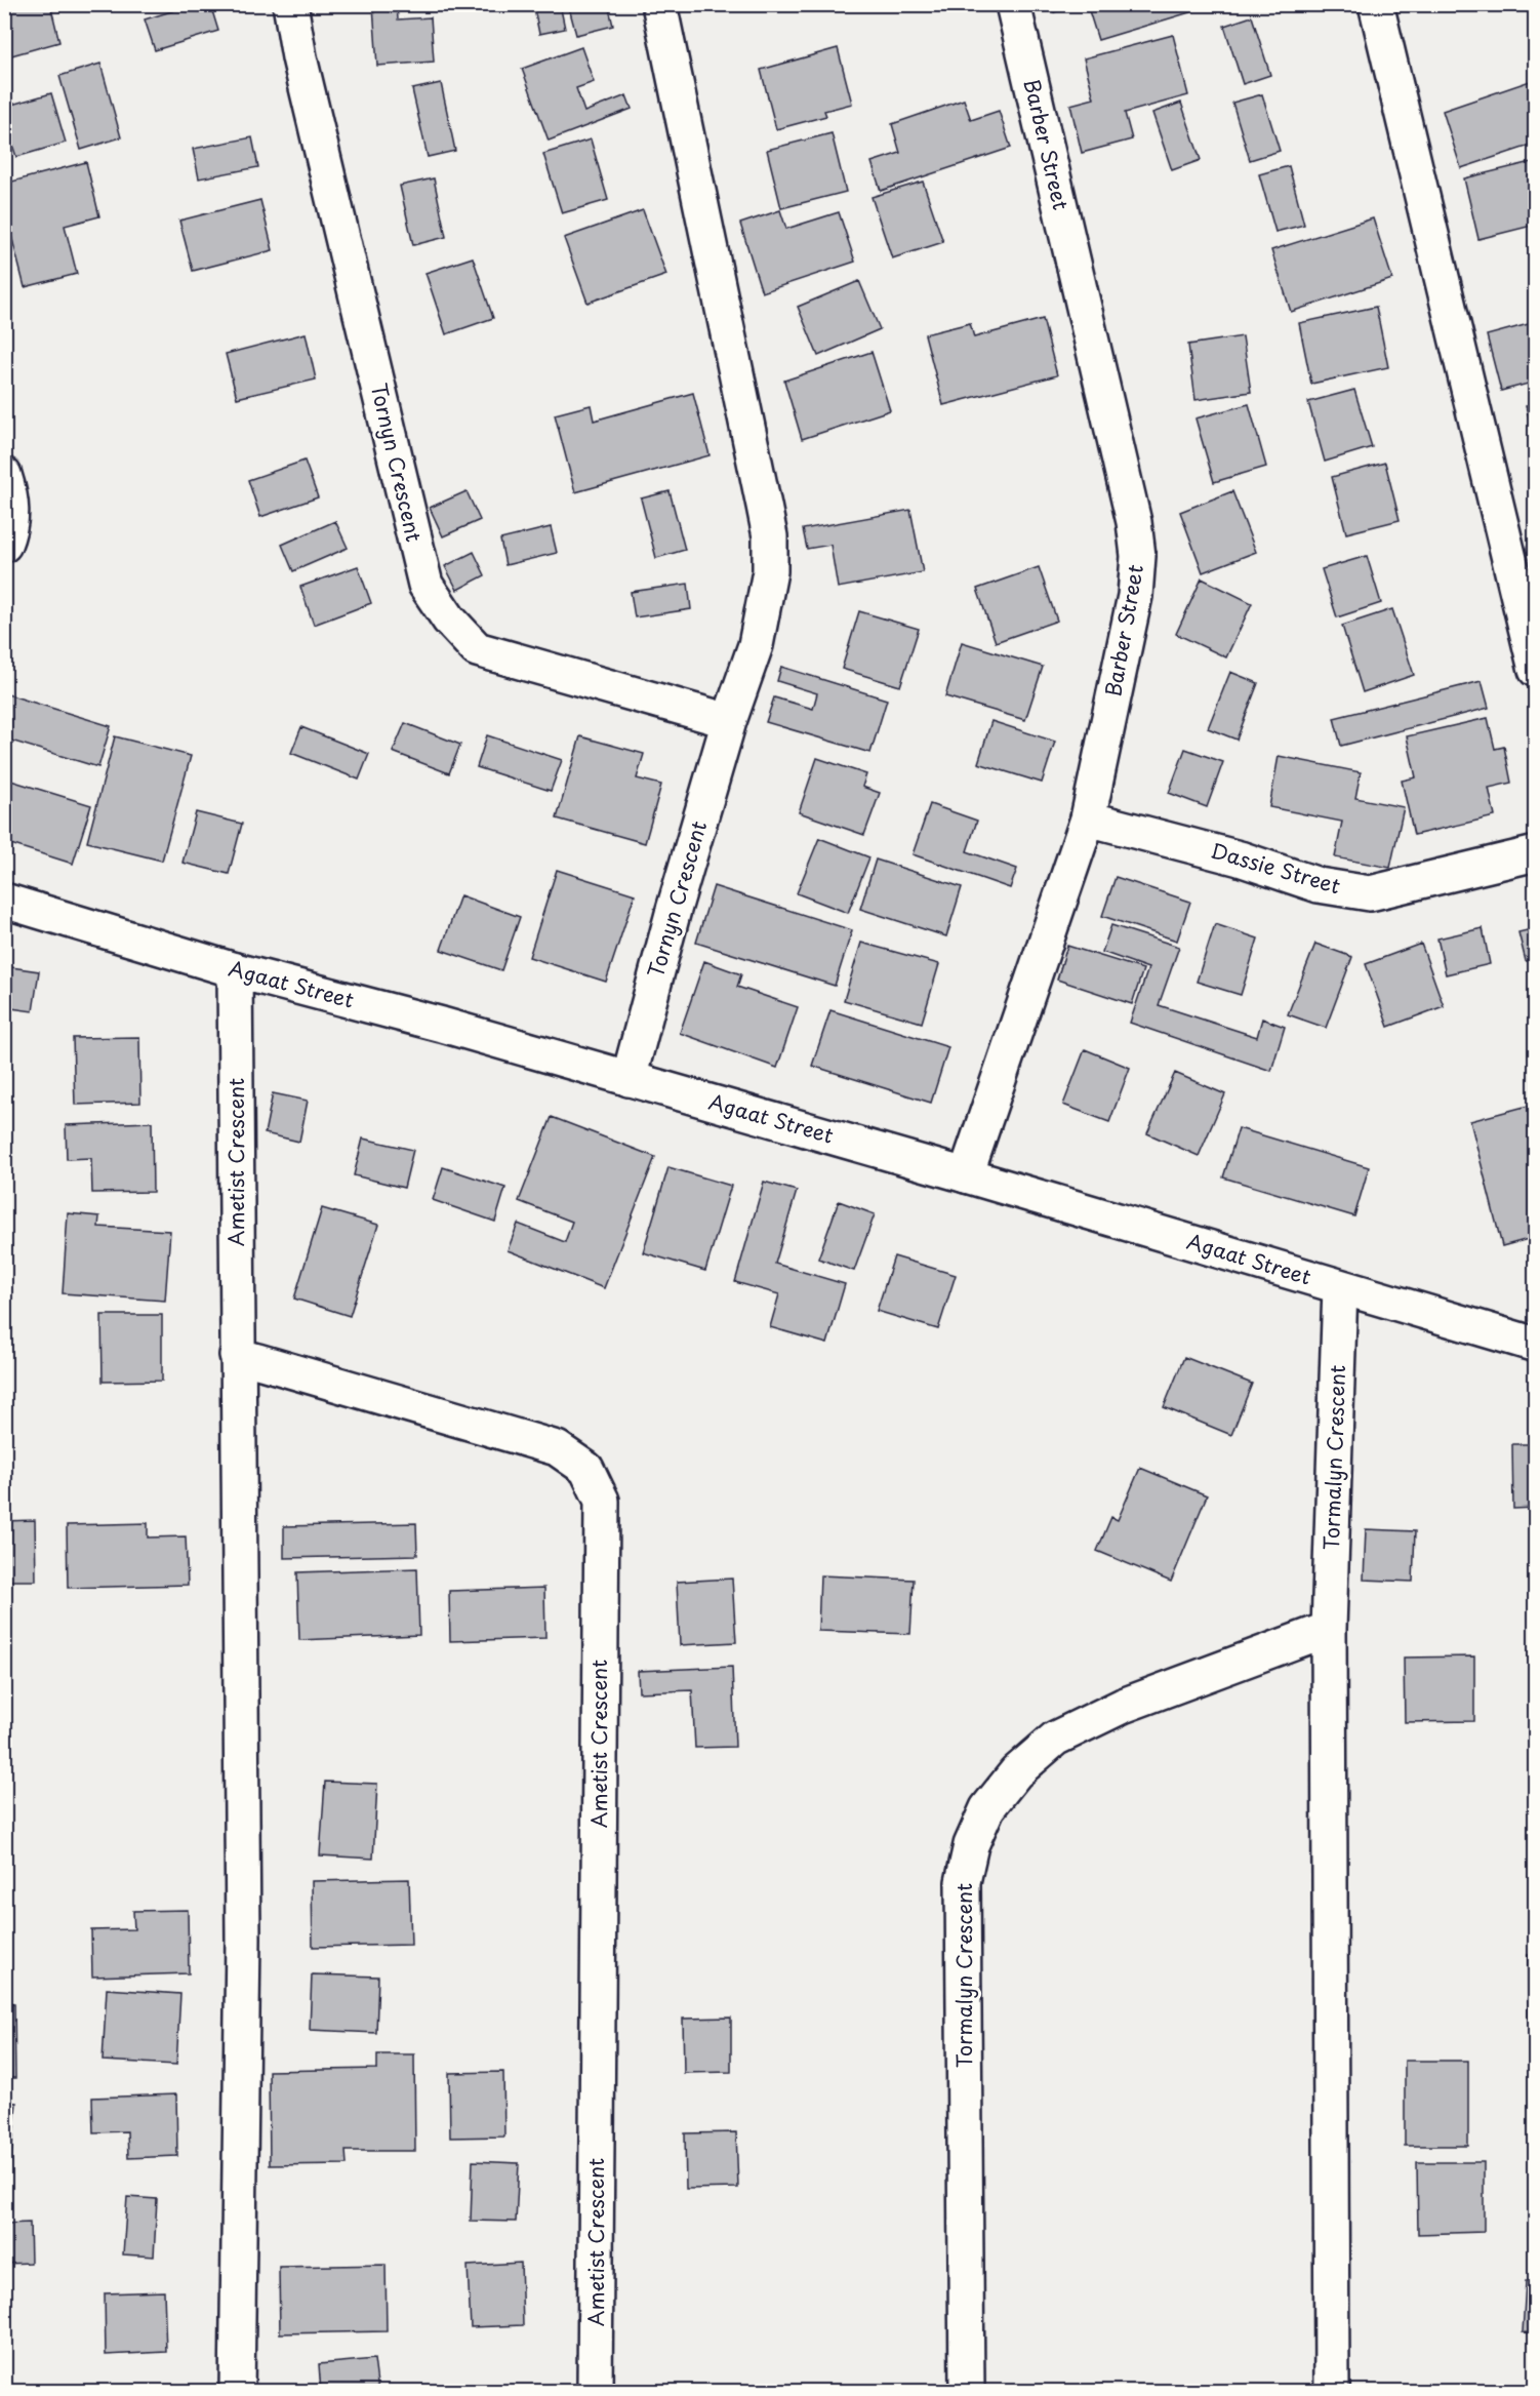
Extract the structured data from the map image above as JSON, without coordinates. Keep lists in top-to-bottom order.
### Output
{
  "streets": {
    "street": [
      "Barber Street",
      "Tornyn Crescent",
      "Dassie Street",
      "Agaat Street",
      "Ametist Crescent",
      "Tormalyn Crescent"
    ]
  },
  "crossings": [
    ["Barber Street", "Dassie Street"],
    ["Barber Street", "Agaat Street"],
    ["Tornyn Crescent", "Agaat Street"],
    ["Agaat Street", "Ametist Crescent"],
    ["Agaat Street", "Tormalyn Crescent"]
  ]
}
